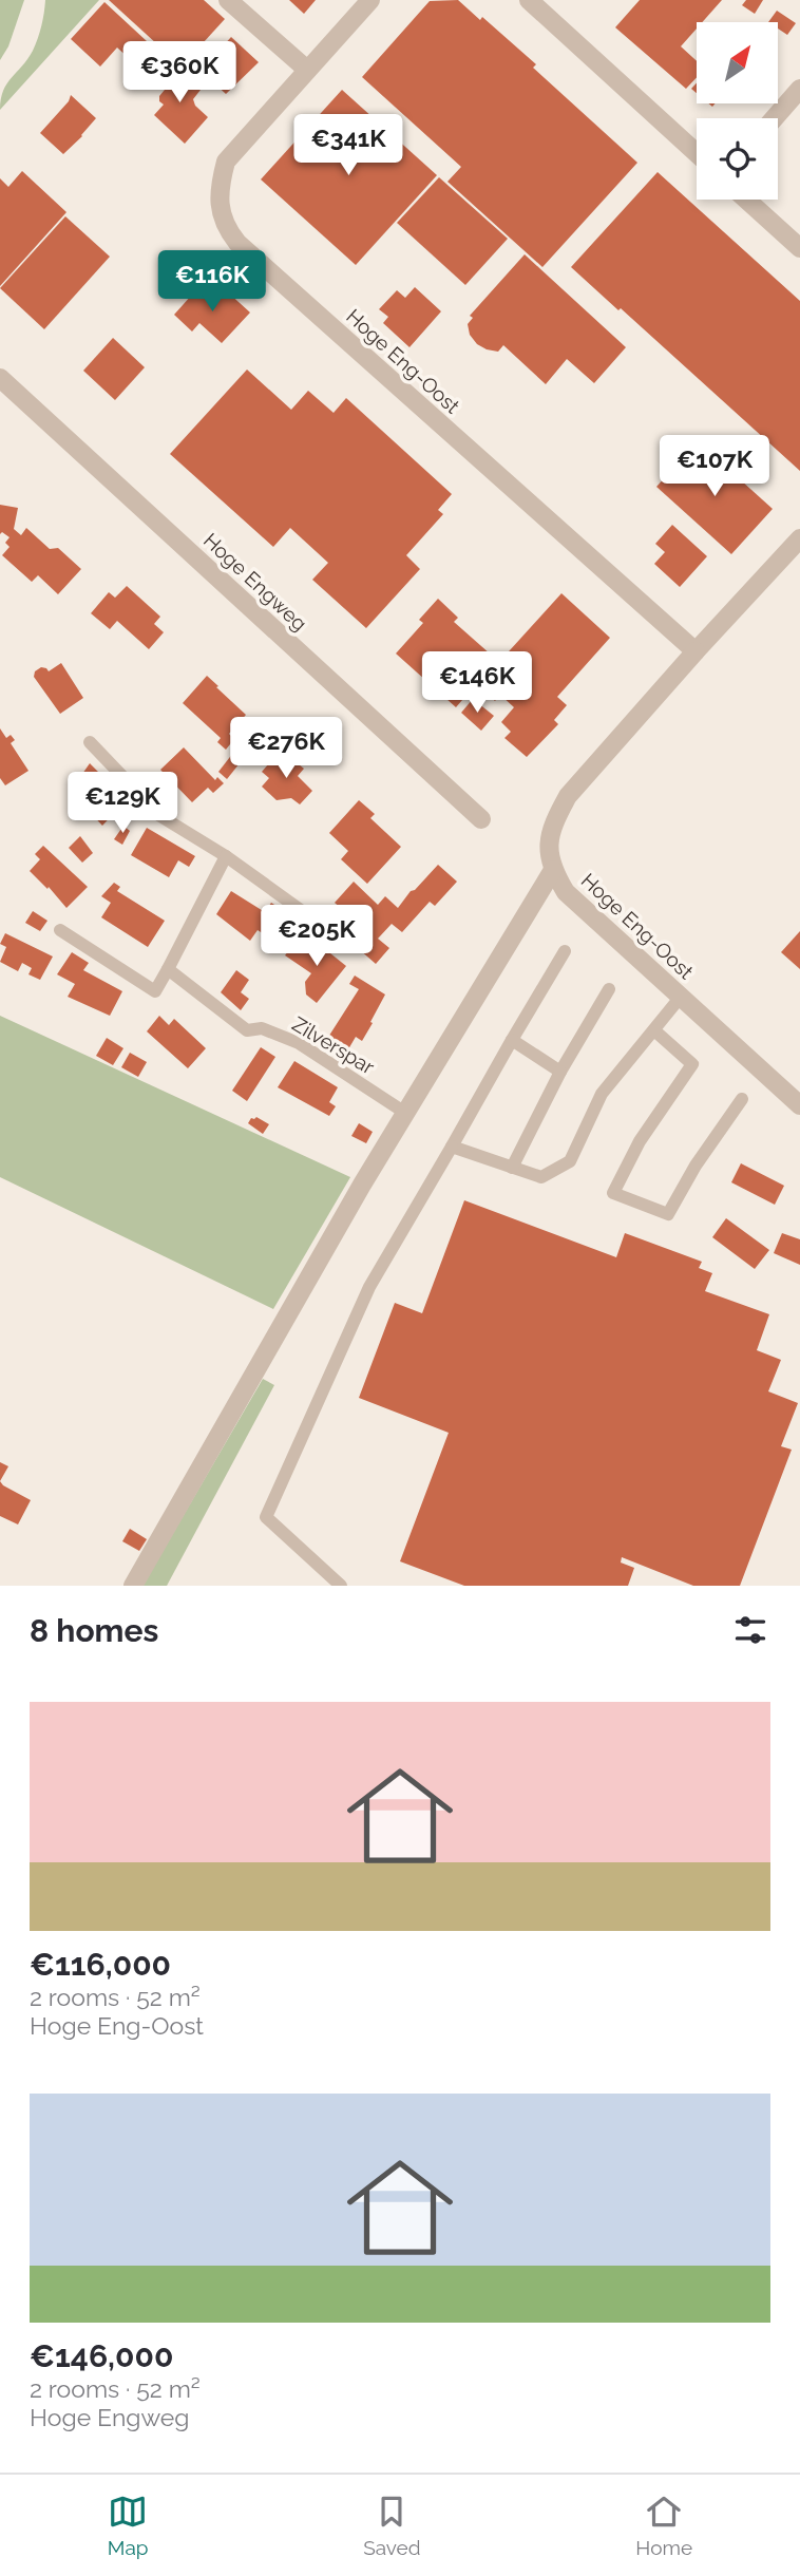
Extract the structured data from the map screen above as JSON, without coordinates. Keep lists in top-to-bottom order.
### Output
{
  "streets": {
    "street": ["Hoge Eng-Oost", "Hoge Engweg"],
    "lane": ["Zilverspar"]
  },
  "north": "top right",
  "page": {
    "price": [
      "€360K",
      "€341K",
      "€116K",
      "€107K",
      "€146K",
      "€276K",
      "€129K",
      "€205K"
    ],
    "heading": "8 homes",
    "list": [
      {
        "name": "€116,000",
        "note": "2 rooms · 52 m² · Hoge Eng-Oost"
      },
      {
        "name": "€146,000",
        "note": "2 rooms · 52 m² · Hoge Engweg"
      }
    ],
    "tabs": ["Map", "Saved", "Home"]
  }
}
